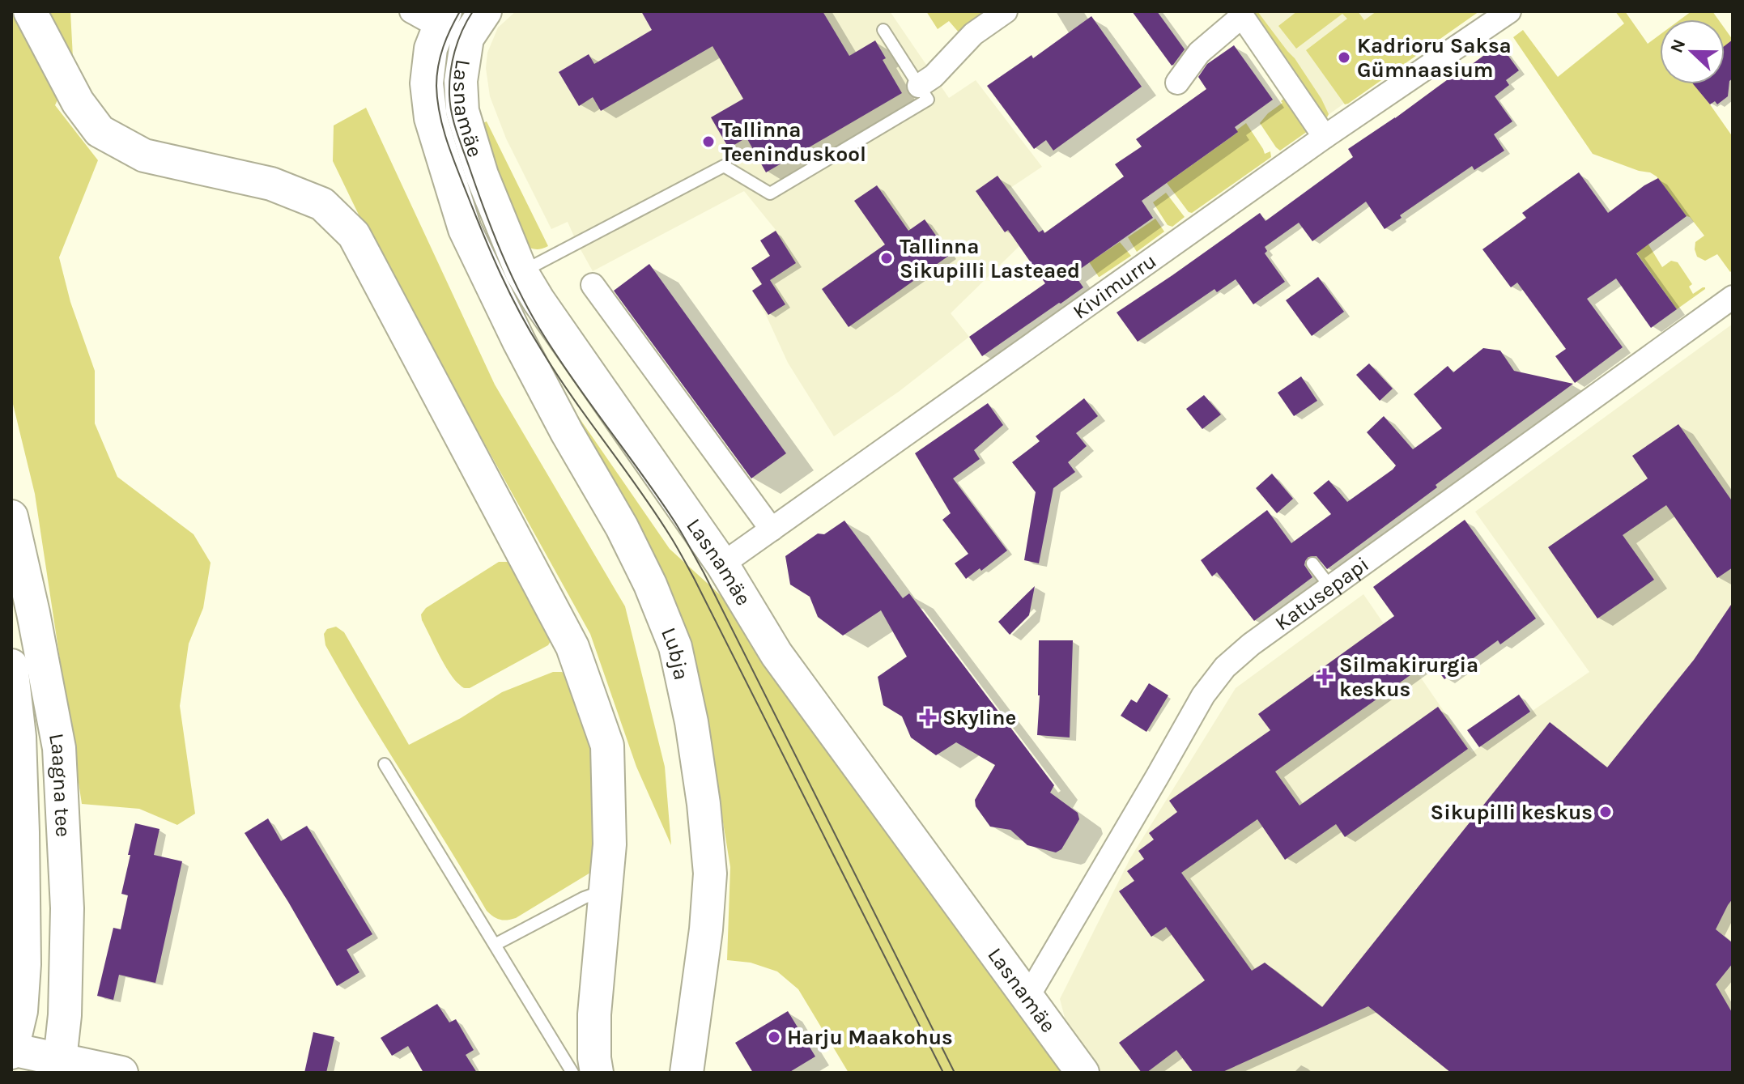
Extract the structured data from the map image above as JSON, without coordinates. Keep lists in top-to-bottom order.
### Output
{
  "streets": {
    "street": [
      "Lasnamäe",
      "Kivimurru",
      "Katusepapi",
      "Lubja",
      "Laagna tee"
    ]
  },
  "crossings": [
    ["Lasnamäe", "Kivimurru"],
    ["Lasnamäe", "Katusepapi"],
    ["Lasnamäe", "Lubja"]
  ],
  "places": {
    "other": [
      "Kadrioru Saksa Gümnaasium",
      "Tallinna Teeninduskool",
      "Tallinna Sikupilli Lasteaed",
      "Sikupilli keskus",
      "Harju Maakohus"
    ],
    "health": ["Silmakirurgia keskus", "Skyline"]
  },
  "north": "left"
}
